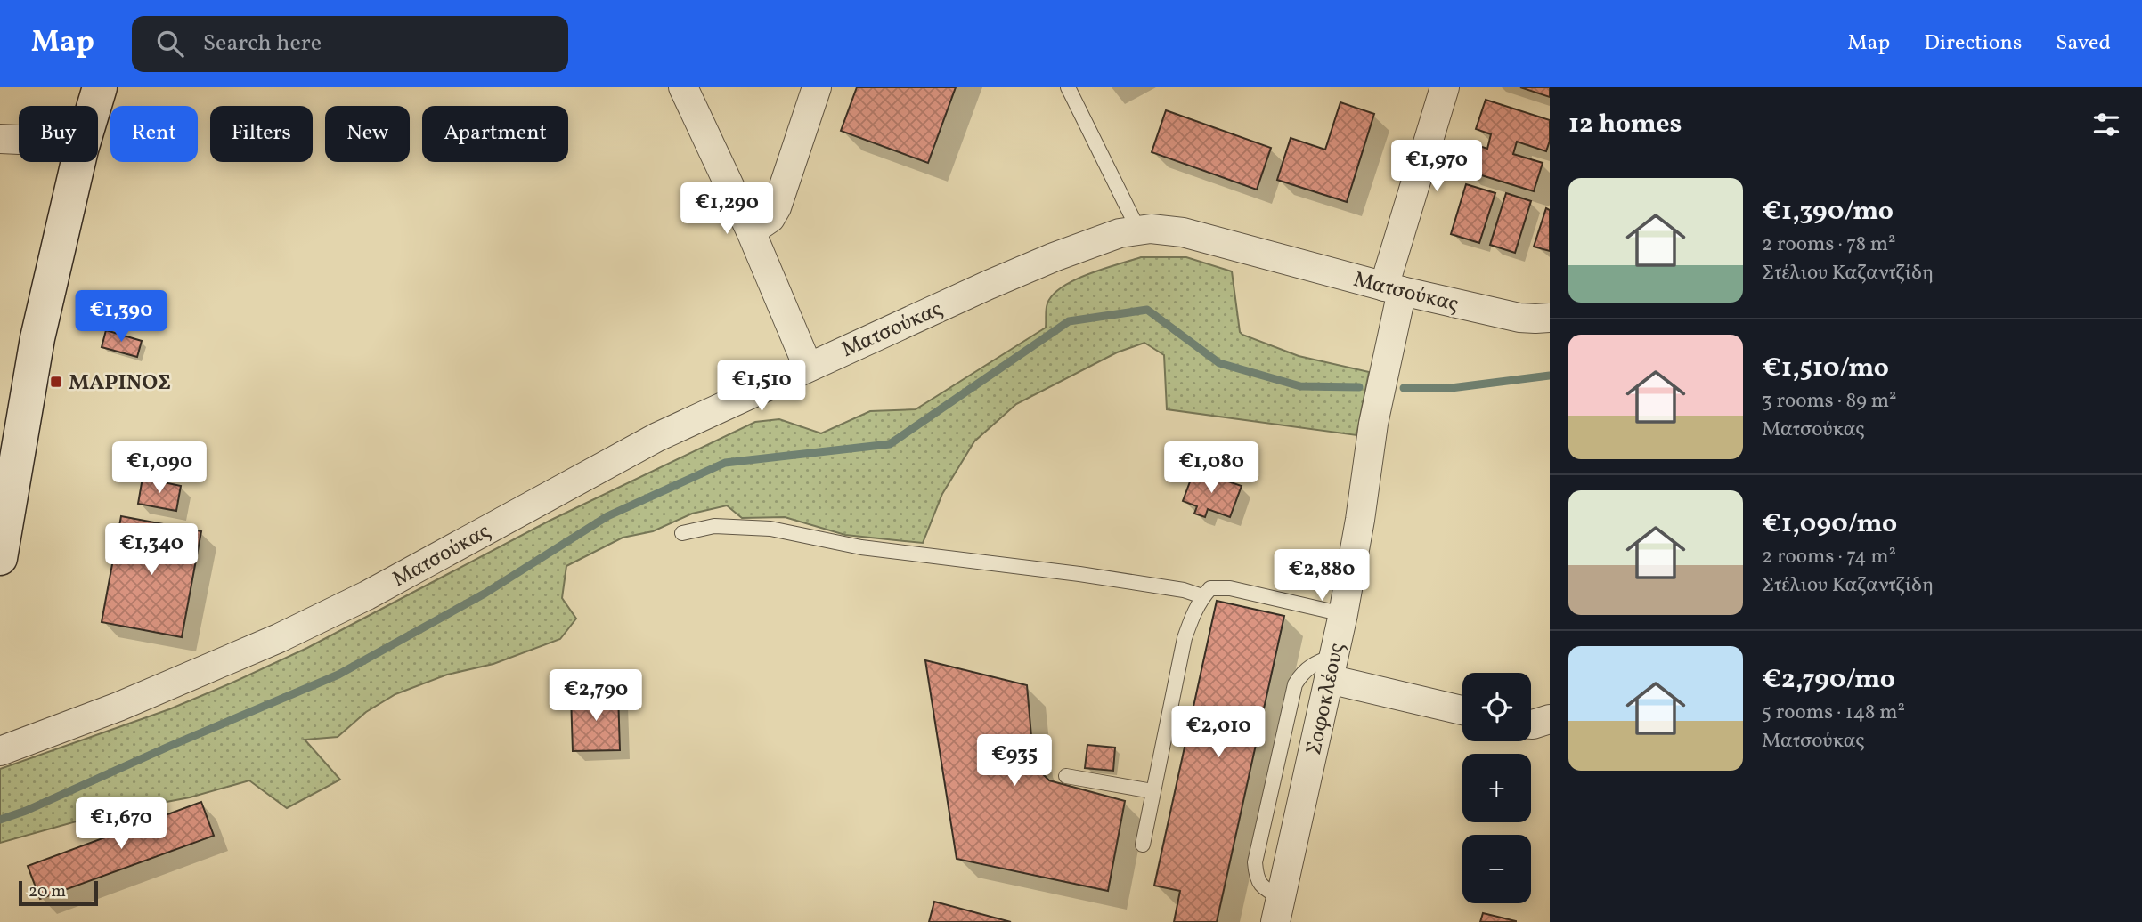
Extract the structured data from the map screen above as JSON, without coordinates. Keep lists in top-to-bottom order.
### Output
{
  "streets": {
    "street": ["Ματσούκας", "Σοφοκλέους"]
  },
  "crossings": [
    ["Ματσούκας", "Σοφοκλέους"]
  ],
  "places": {
    "transit": ["ΜΑΡΙΝΟΣ"]
  },
  "scale_bar": "20 m",
  "page": {
    "header": "Map",
    "search": "Search here",
    "nav": ["Map", "Directions", "Saved"],
    "heading": "12 homes",
    "chip": [
      "Buy",
      "Rent",
      "Filters",
      "New",
      "Apartment"
    ],
    "price": [
      "€1,970",
      "€1,290",
      "€1,390",
      "€1,510",
      "€1,090",
      "€1,080",
      "€1,340",
      "€2,880",
      "€2,790",
      "€2,010",
      "€935",
      "€1,670"
    ],
    "list": [
      {
        "name": "€1,390/mo",
        "note": "2 rooms · 78 m² · Στέλιου Καζαντζίδη"
      },
      {
        "name": "€1,510/mo",
        "note": "3 rooms · 89 m² · Ματσούκας"
      },
      {
        "name": "€1,090/mo",
        "note": "2 rooms · 74 m² · Στέλιου Καζαντζίδη"
      },
      {
        "name": "€2,790/mo",
        "note": "5 rooms · 148 m² · Ματσούκας"
      }
    ],
    "map_buttons": ["+", "−"],
    "scale": "20 m"
  }
}
